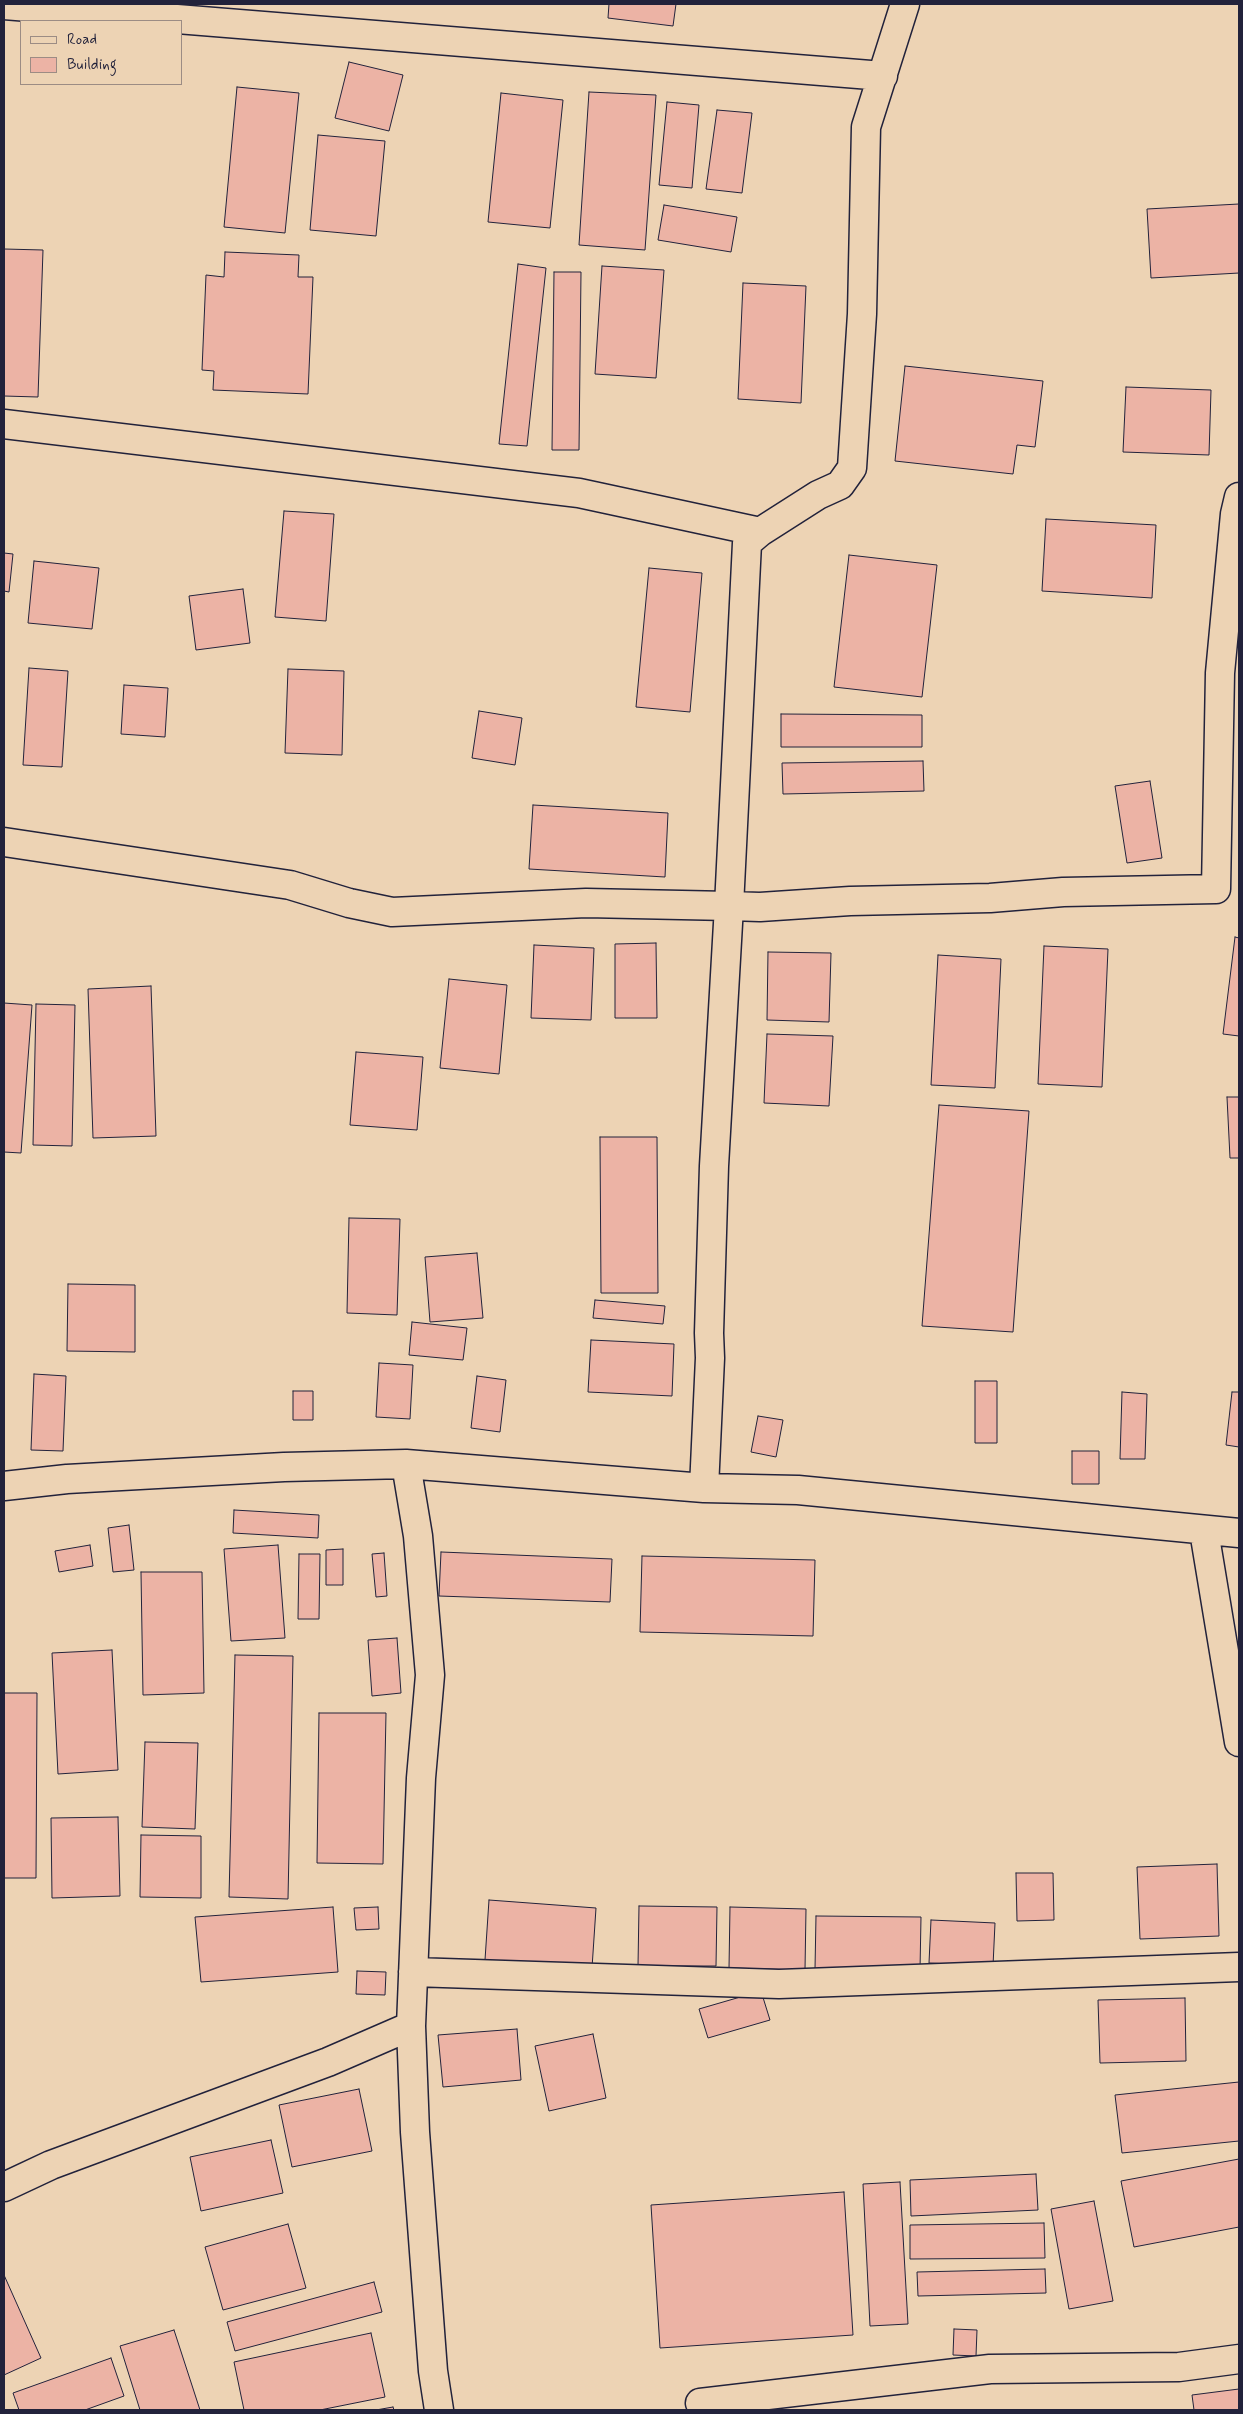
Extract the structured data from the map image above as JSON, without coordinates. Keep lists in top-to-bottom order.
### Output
{
  "legend": ["Road", "Building"]
}
